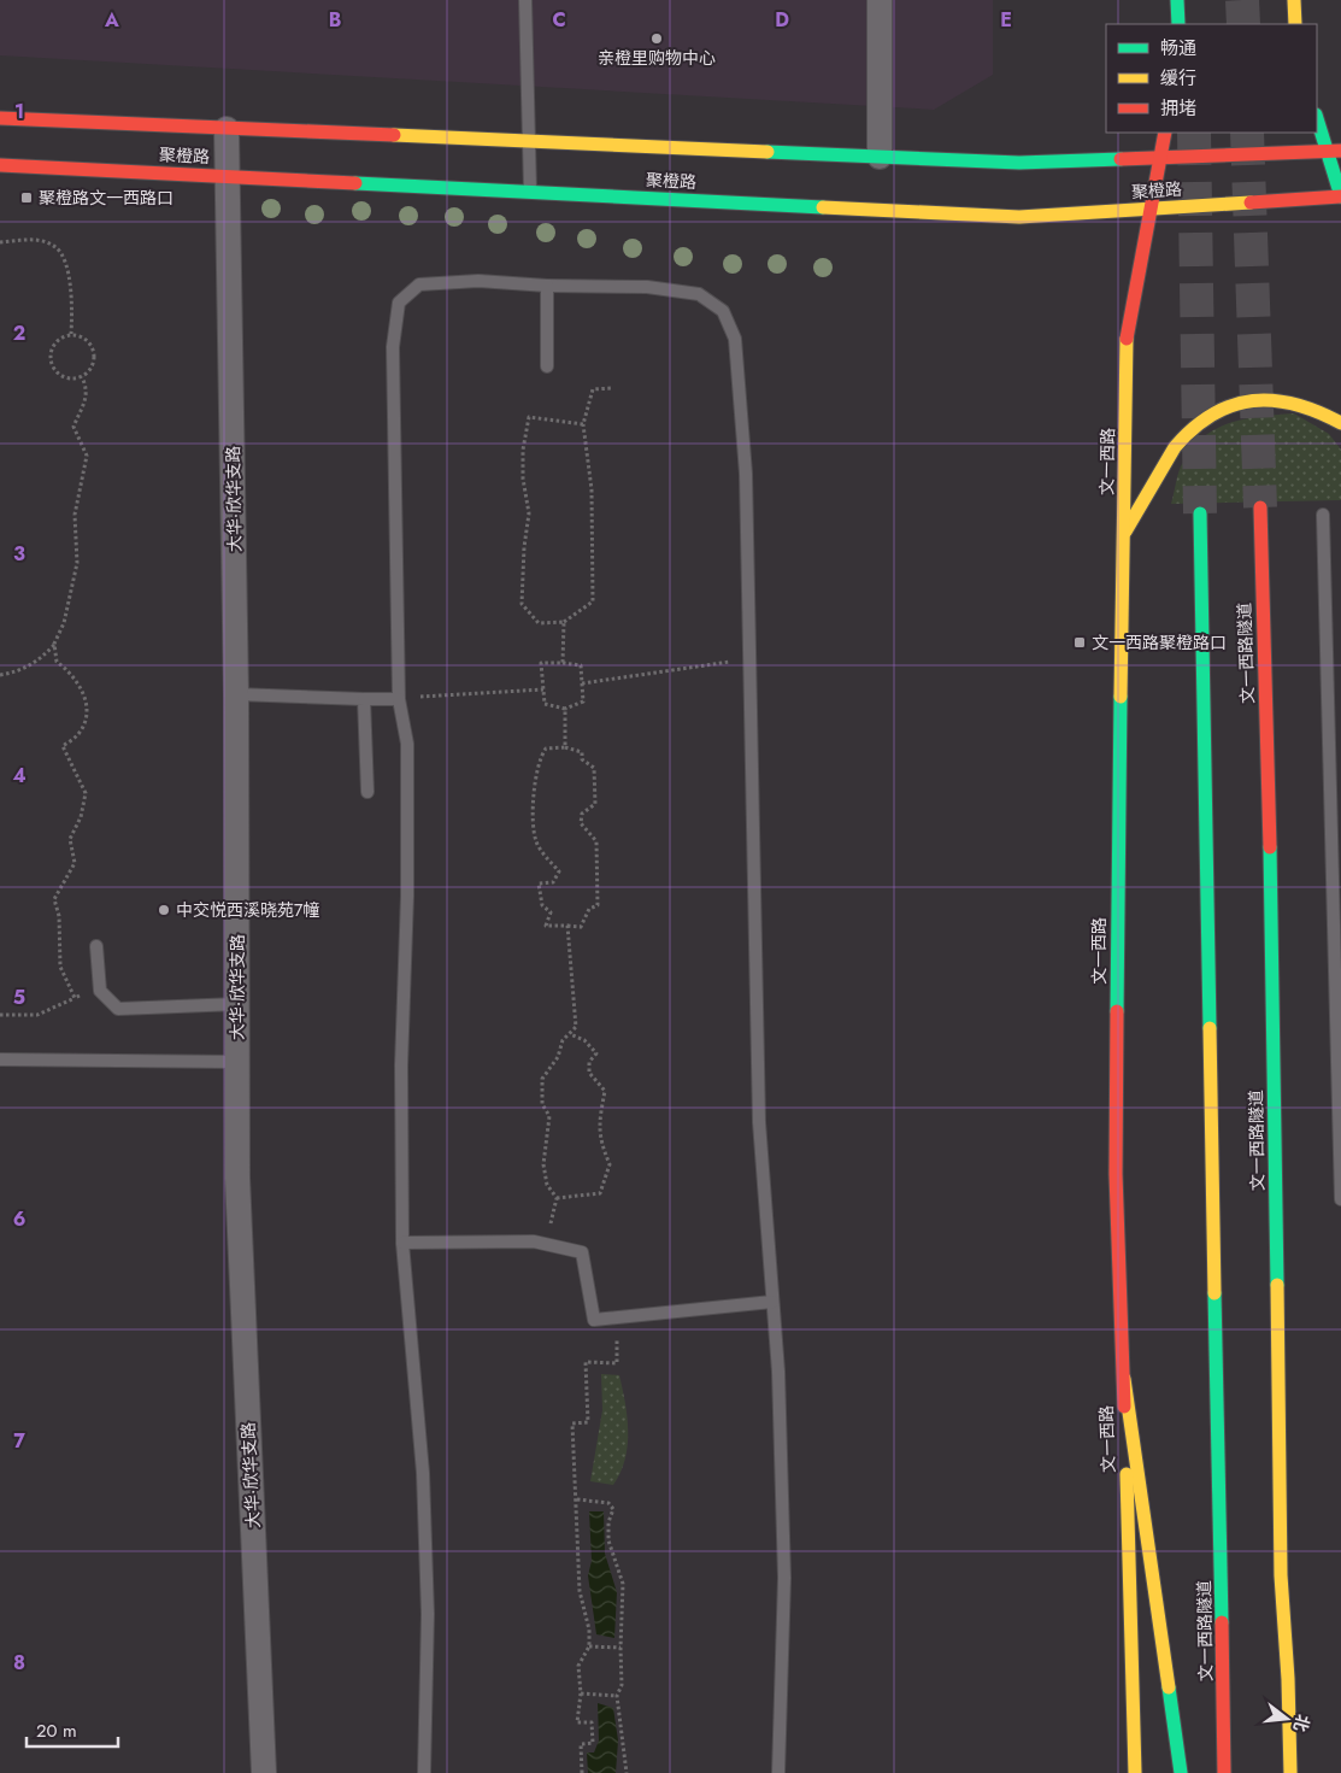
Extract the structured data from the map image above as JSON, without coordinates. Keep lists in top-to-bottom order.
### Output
{
  "streets": {
    "main road": ["聚橙路", "文一西路", "文一西路隧道"],
    "street": ["大华·欣华支路"]
  },
  "crossings": [
    ["聚橙路", "文一西路"],
    ["聚橙路", "大华·欣华支路"]
  ],
  "places": {
    "other": ["亲橙里购物中心", "中交悦西溪晓苑7幢"],
    "transit": ["聚橙路文一西路口", "文一西路聚橙路口"]
  },
  "legend": ["畅通", "缓行", "拥堵"],
  "scale_bar": "20 m",
  "north": "right",
  "grid": {
    "columns": [
      "A",
      "B",
      "C",
      "D",
      "E"
    ],
    "rows": [
      "1",
      "2",
      "3",
      "4",
      "5",
      "6",
      "7",
      "8"
    ]
  }
}
